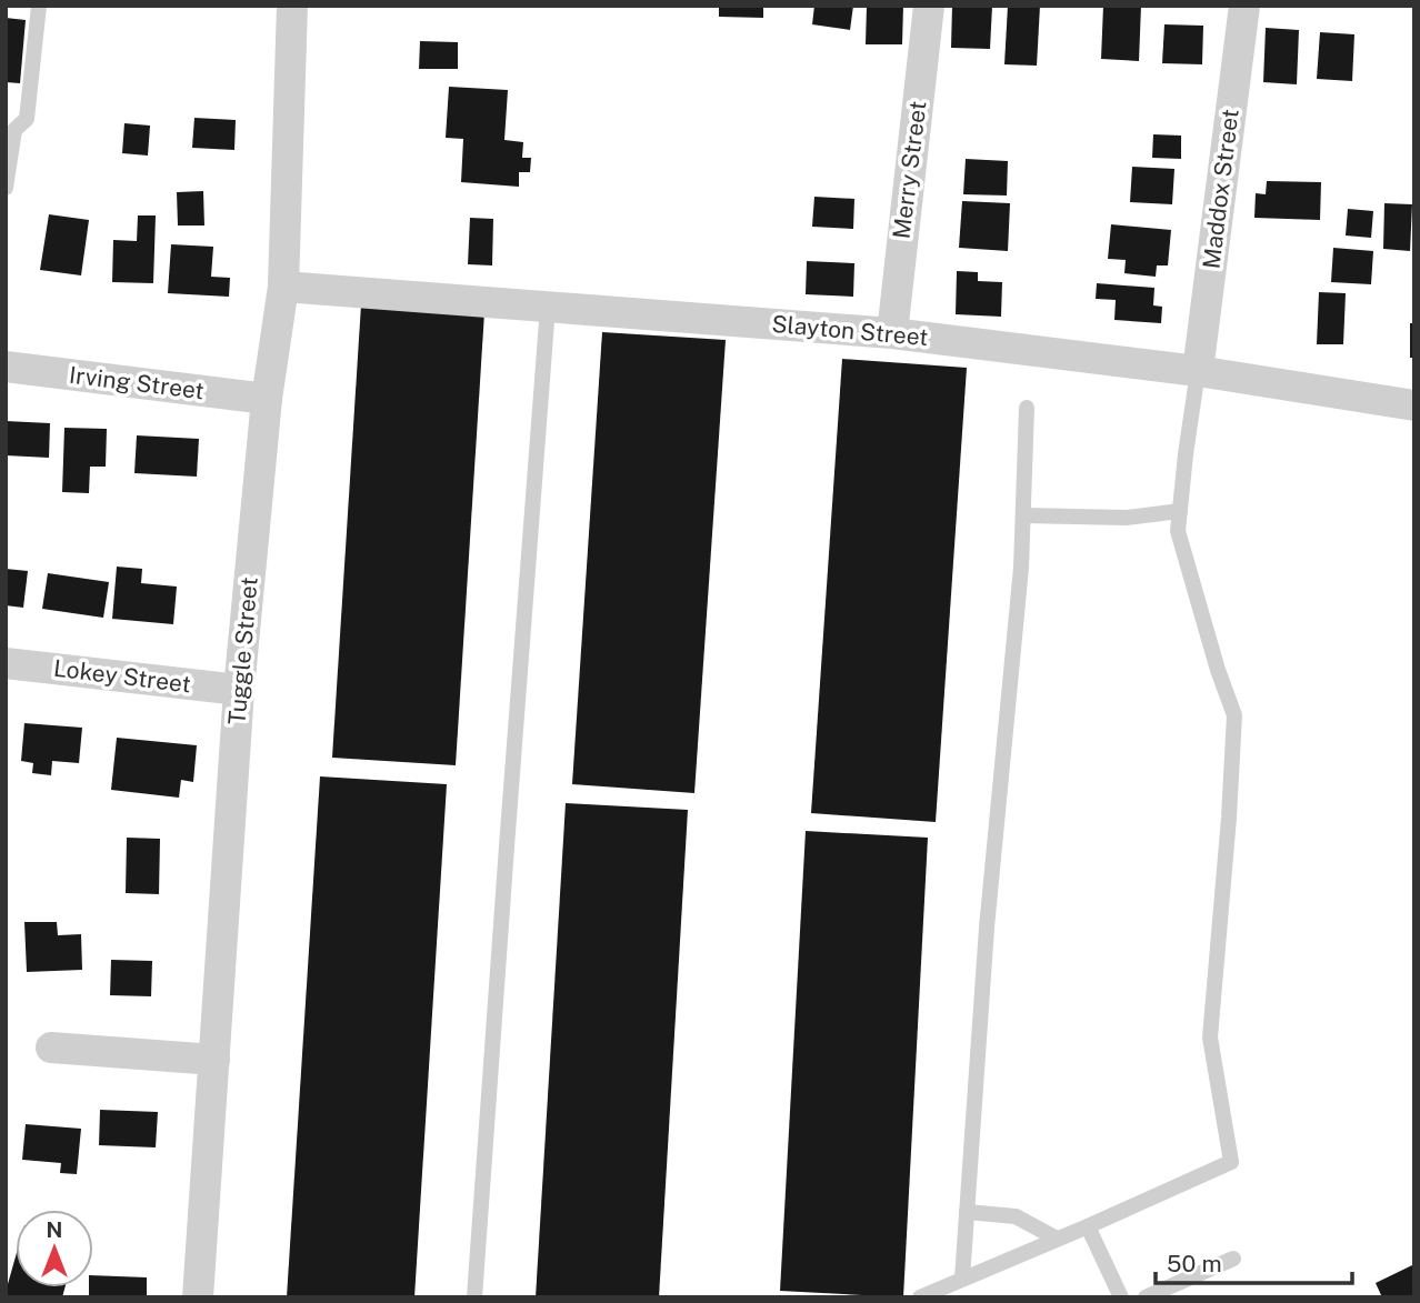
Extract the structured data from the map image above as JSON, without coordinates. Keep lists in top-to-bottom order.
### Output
{
  "streets": {
    "street": [
      "Merry Street",
      "Maddox Street",
      "Slayton Street",
      "Irving Street",
      "Tuggle Street",
      "Lokey Street"
    ]
  },
  "crossings": [
    ["Merry Street", "Slayton Street"],
    ["Maddox Street", "Slayton Street"],
    ["Slayton Street", "Tuggle Street"],
    ["Irving Street", "Tuggle Street"],
    ["Tuggle Street", "Lokey Street"]
  ],
  "scale_bar": "50 m",
  "north": "top"
}
